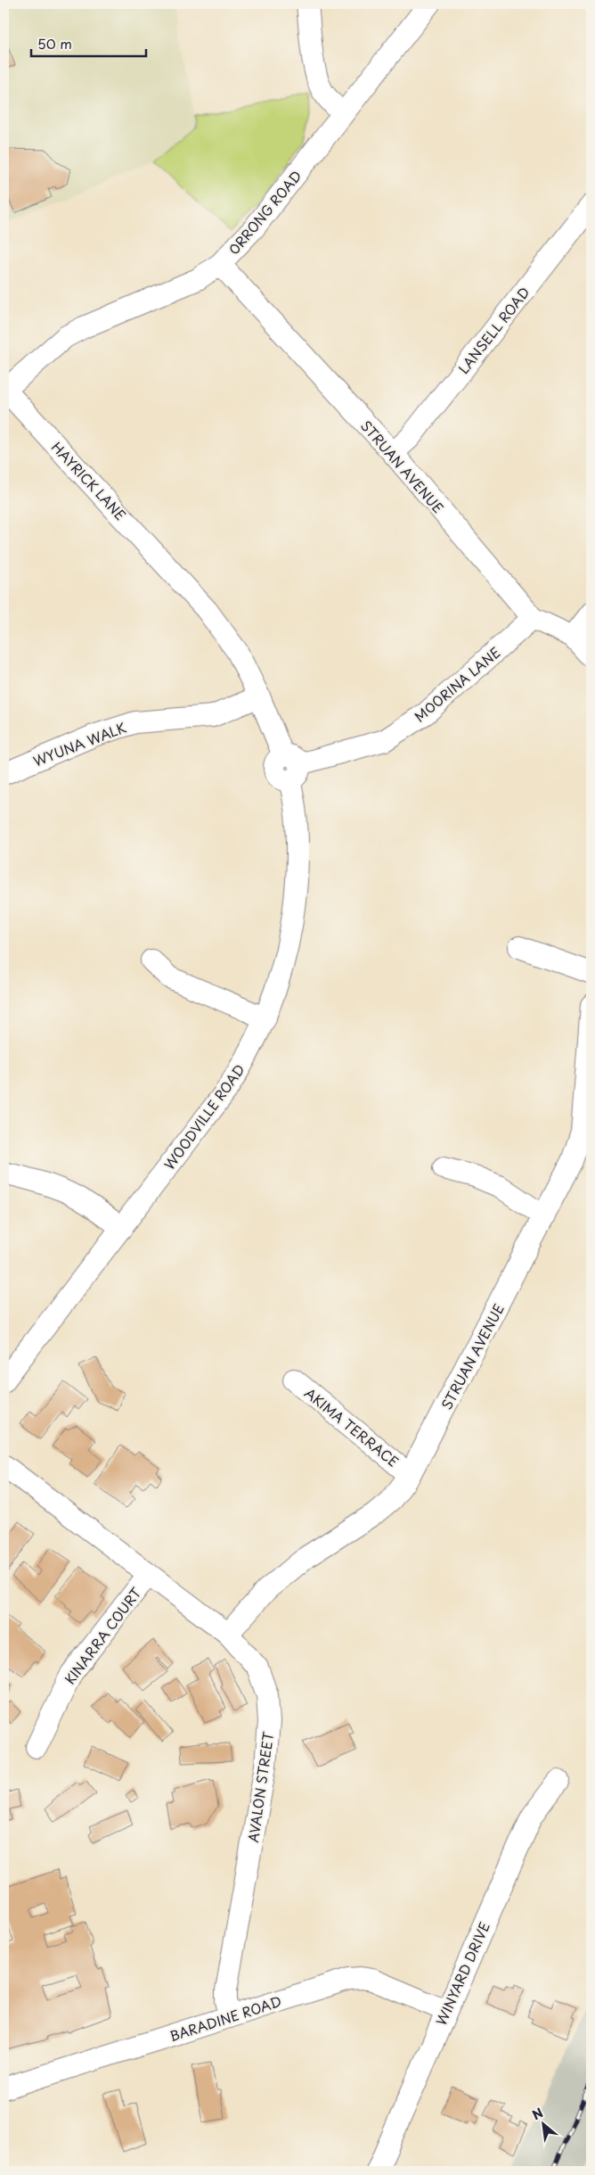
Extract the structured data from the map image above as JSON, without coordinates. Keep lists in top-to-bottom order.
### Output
{
  "streets": {
    "street": [
      "ORRONG ROAD",
      "LANSELL ROAD",
      "STRUAN AVENUE",
      "HAYRICK LANE",
      "MOORINA LANE",
      "WYUNA WALK",
      "WOODVILLE ROAD",
      "AKIMA TERRACE",
      "KINARRA COURT",
      "AVALON STREET",
      "WINYARD DRIVE",
      "BARADINE ROAD"
    ]
  },
  "crossings": [
    ["ORRONG ROAD", "STRUAN AVENUE"],
    ["ORRONG ROAD", "HAYRICK LANE"],
    ["LANSELL ROAD", "STRUAN AVENUE"],
    ["STRUAN AVENUE", "MOORINA LANE"],
    ["STRUAN AVENUE", "AKIMA TERRACE"],
    ["STRUAN AVENUE", "AVALON STREET"],
    ["HAYRICK LANE", "WOODVILLE ROAD"],
    ["MOORINA LANE", "WOODVILLE ROAD"],
    ["WYUNA WALK", "WOODVILLE ROAD"],
    ["KINARRA COURT", "AVALON STREET"],
    ["AVALON STREET", "BARADINE ROAD"],
    ["WINYARD DRIVE", "BARADINE ROAD"]
  ],
  "scale_bar": "50 m",
  "north": "top left"
}
